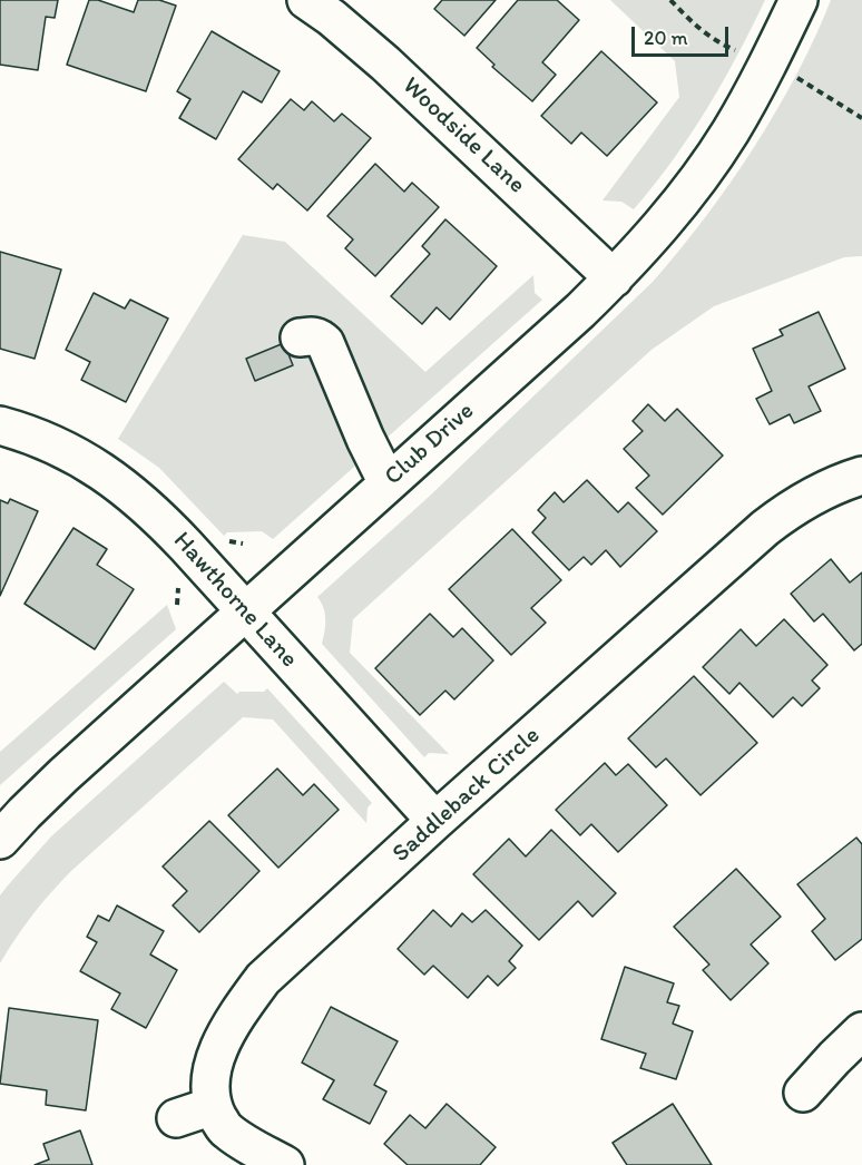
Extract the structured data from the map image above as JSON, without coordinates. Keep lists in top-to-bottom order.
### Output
{
  "streets": {
    "street": [
      "Woodside Lane",
      "Club Drive",
      "Hawthorne Lane",
      "Saddleback Circle"
    ]
  },
  "crossings": [
    ["Woodside Lane", "Club Drive"],
    ["Club Drive", "Hawthorne Lane"],
    ["Hawthorne Lane", "Saddleback Circle"]
  ],
  "scale_bar": "20 m"
}
